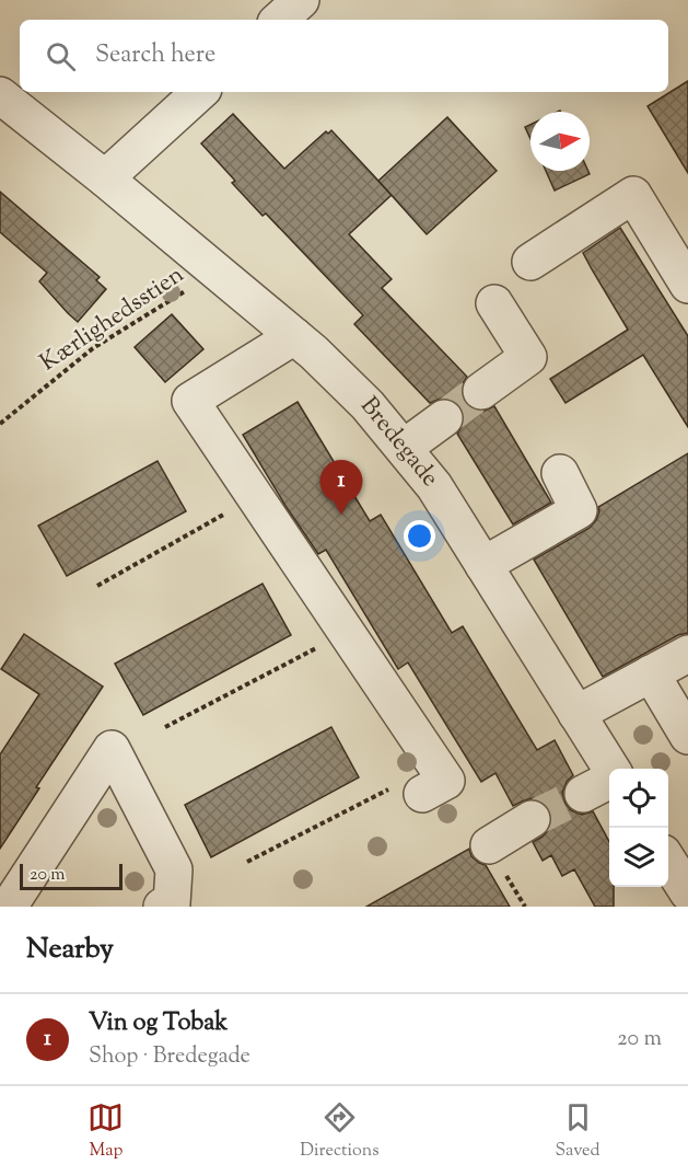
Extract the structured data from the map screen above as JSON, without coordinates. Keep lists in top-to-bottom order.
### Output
{
  "streets": {
    "street": ["Bredegade"],
    "path": ["Kærlighedsstien"]
  },
  "crossings": [
    ["Kærlighedsstien", "Bredegade"]
  ],
  "scale_bar": "20 m",
  "north": "right",
  "page": {
    "search": "Search here",
    "pins": "1",
    "scale": "20 m",
    "heading": "Nearby",
    "list": [
      {
        "mark": "1",
        "name": "Vin og Tobak",
        "note": "Shop · Bredegade",
        "value": "20 m"
      }
    ],
    "nav": ["Map", "Directions", "Saved"]
  }
}
